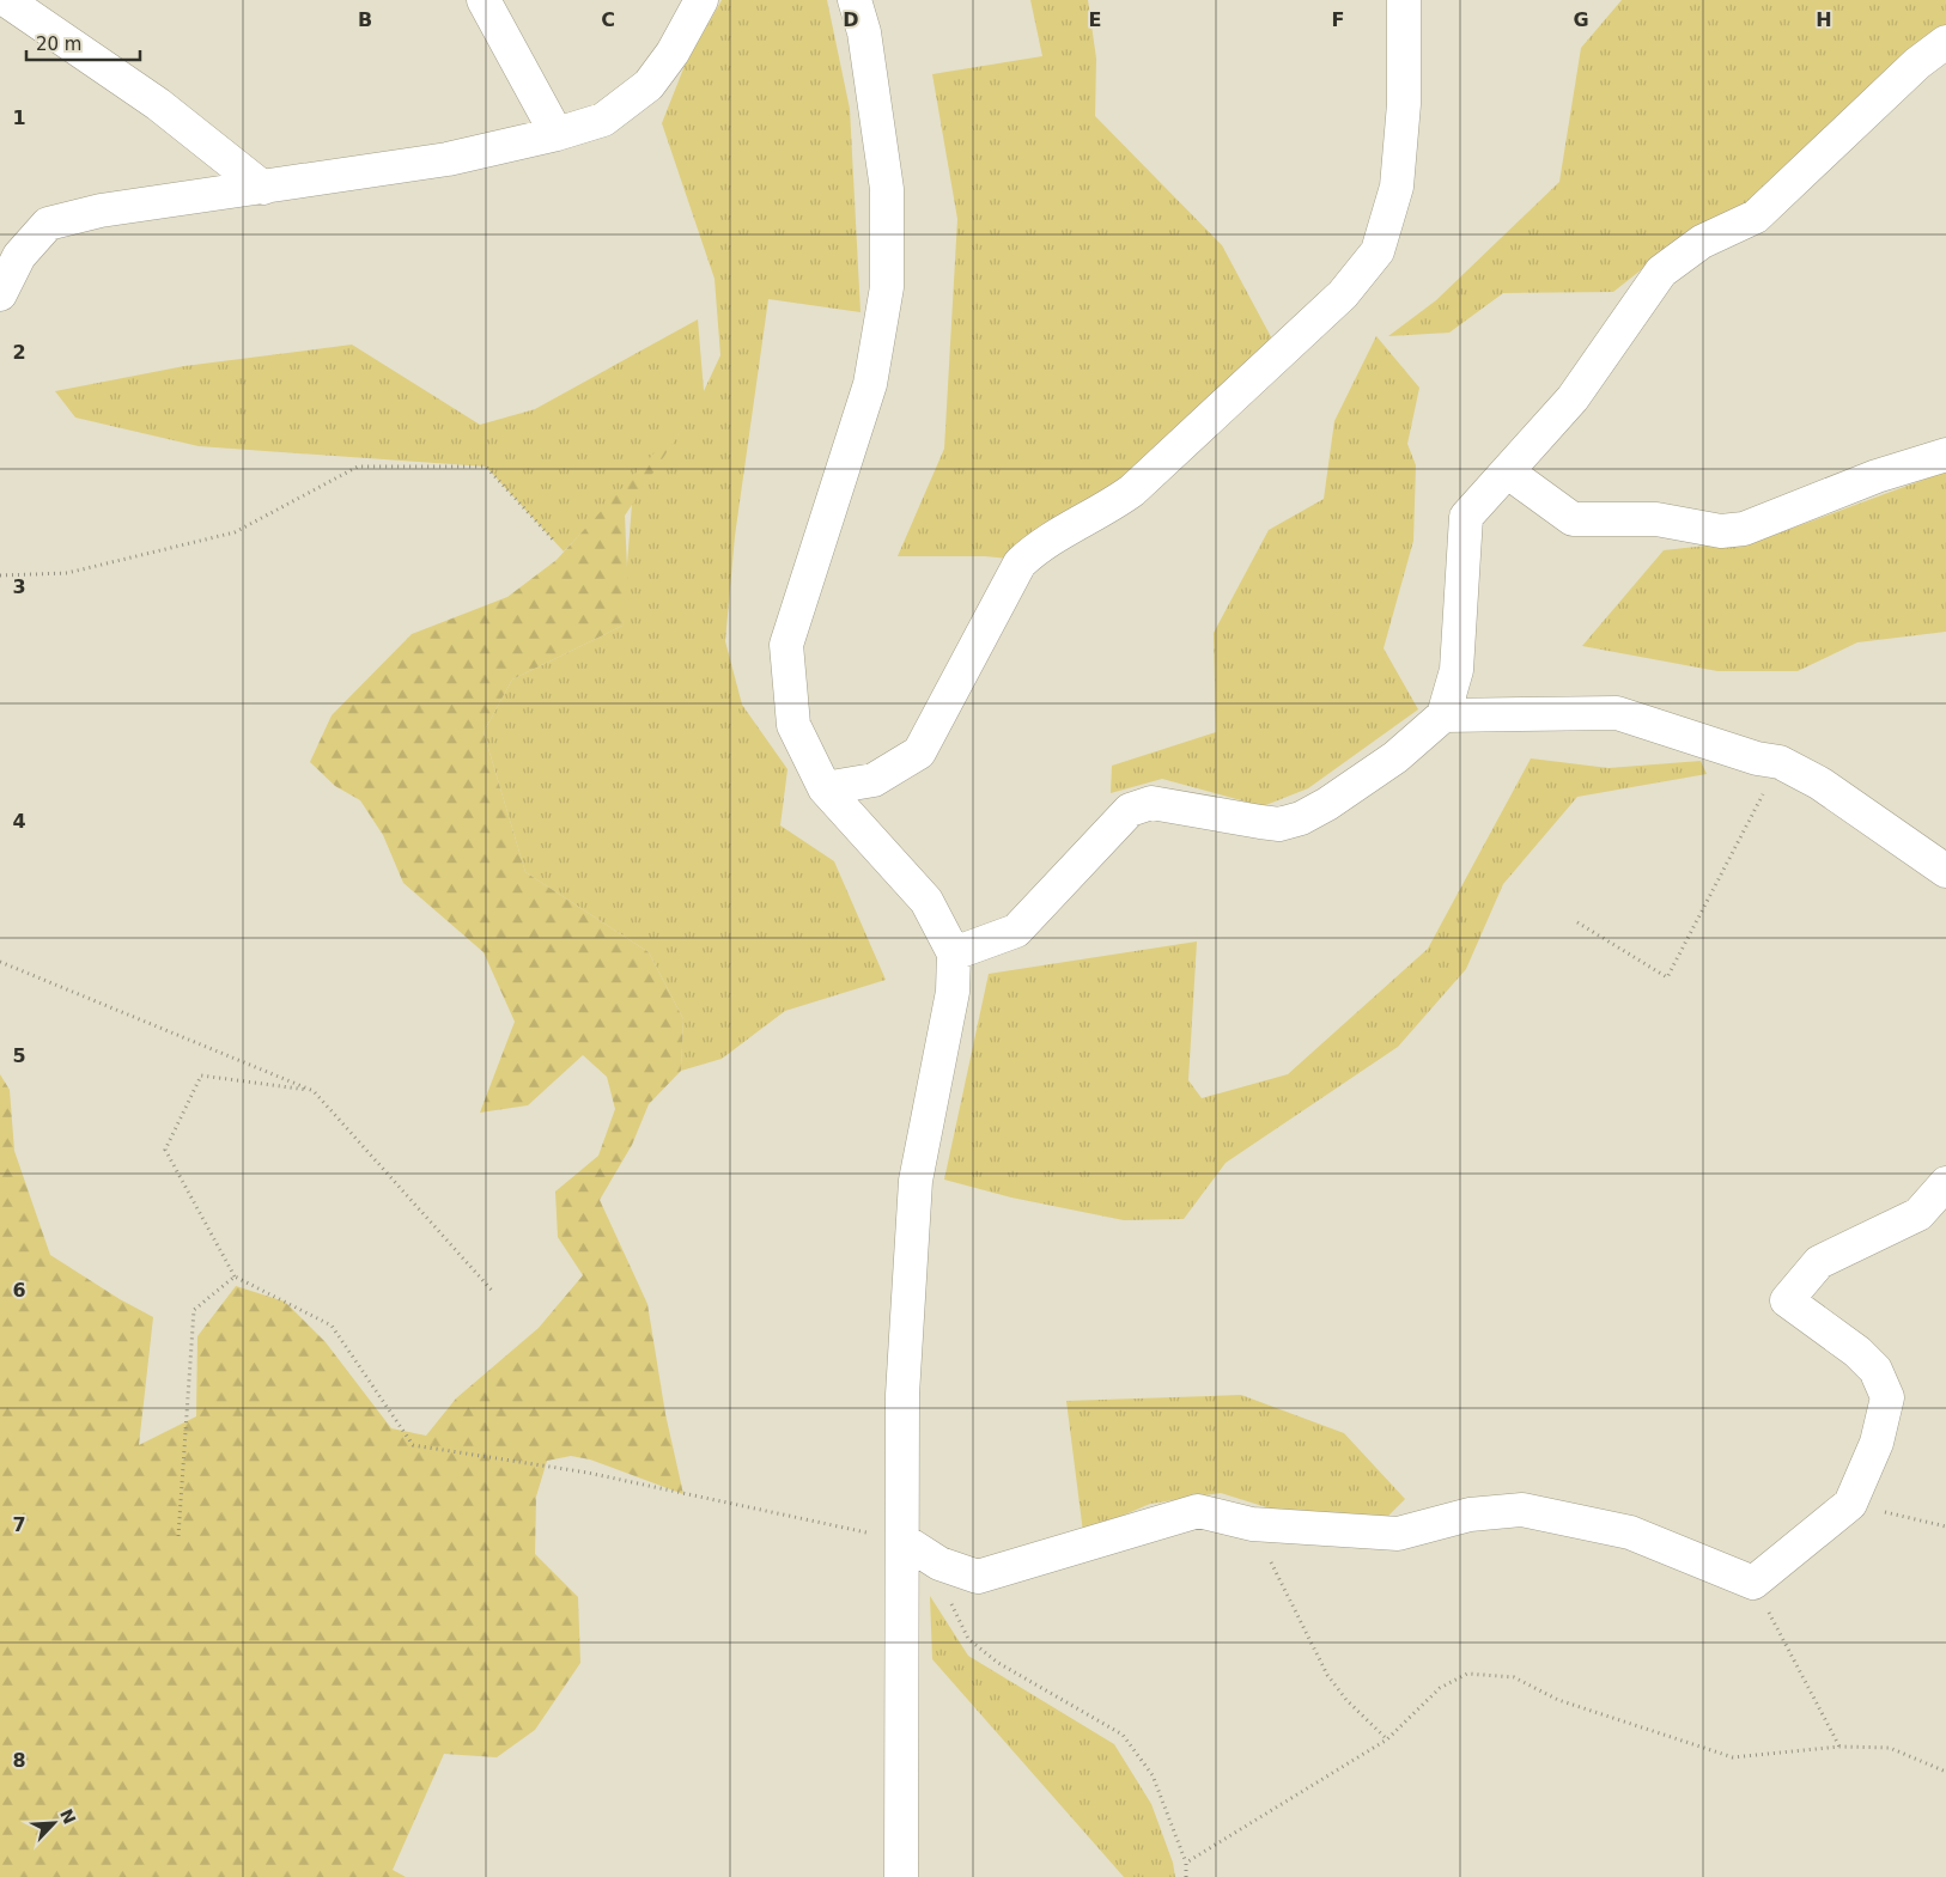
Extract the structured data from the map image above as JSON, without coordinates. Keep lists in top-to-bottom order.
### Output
{
  "scale_bar": "20 m",
  "north": "top right",
  "grid": {
    "columns": [
      "B",
      "C",
      "D",
      "E",
      "F",
      "G",
      "H"
    ],
    "rows": [
      "1",
      "2",
      "3",
      "4",
      "5",
      "6",
      "7",
      "8"
    ]
  }
}
